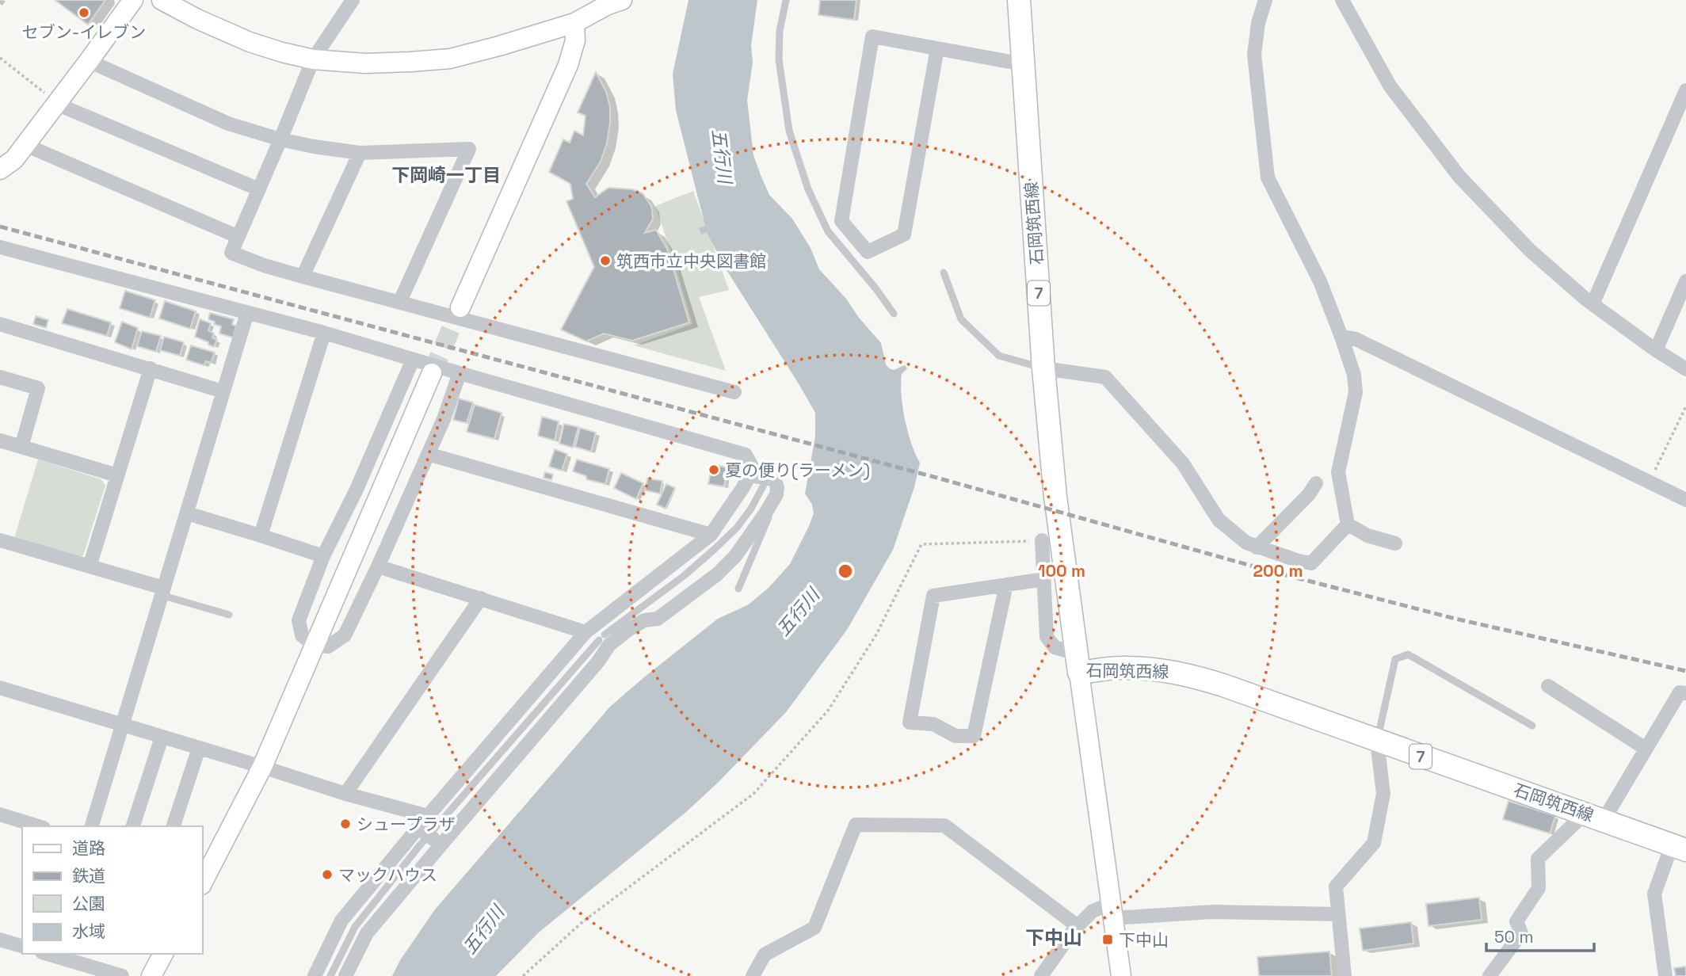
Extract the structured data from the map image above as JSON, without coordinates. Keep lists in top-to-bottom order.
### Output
{
  "streets": {
    "main road": ["石岡筑西線", "7"]
  },
  "districts": ["下岡崎一丁目", "下中山"],
  "water": ["五行川"],
  "places": {
    "other": [
      "セブン-イレブン",
      "筑西市立中央図書館",
      "夏の便り(ラーメン)",
      "シュープラザ",
      "マックハウス"
    ],
    "transit": ["下中山"]
  },
  "legend": [
    "道路",
    "鉄道",
    "公園",
    "水域"
  ],
  "scale_bar": "50 m",
  "rings": ["100 m", "200 m"]
}
